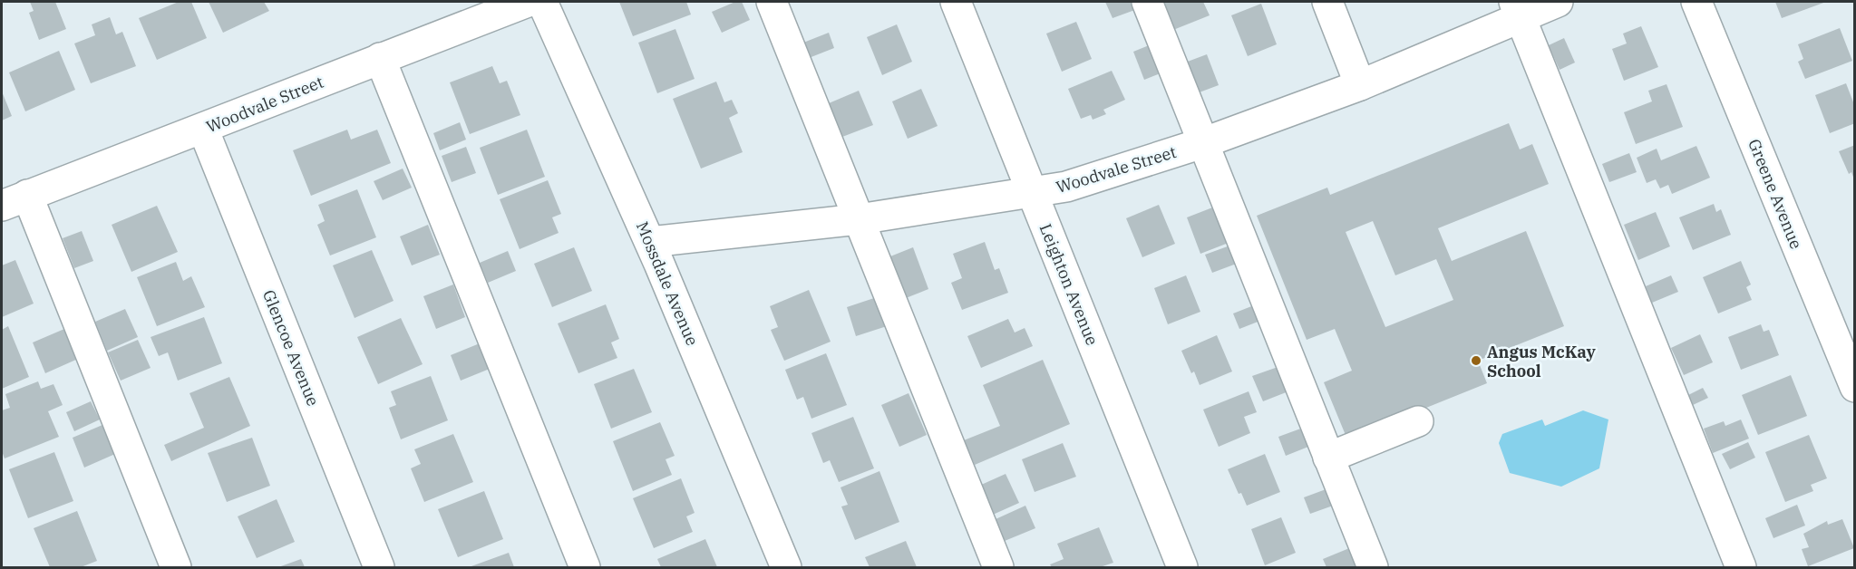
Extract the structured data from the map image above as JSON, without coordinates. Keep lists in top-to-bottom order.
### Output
{
  "streets": {
    "street": [
      "Woodvale Street",
      "Greene Avenue",
      "Mossdale Avenue",
      "Leighton Avenue",
      "Glencoe Avenue"
    ]
  },
  "crossings": [
    ["Woodvale Street", "Mossdale Avenue"],
    ["Woodvale Street", "Leighton Avenue"],
    ["Woodvale Street", "Glencoe Avenue"]
  ],
  "places": ["Angus McKay School"]
}
